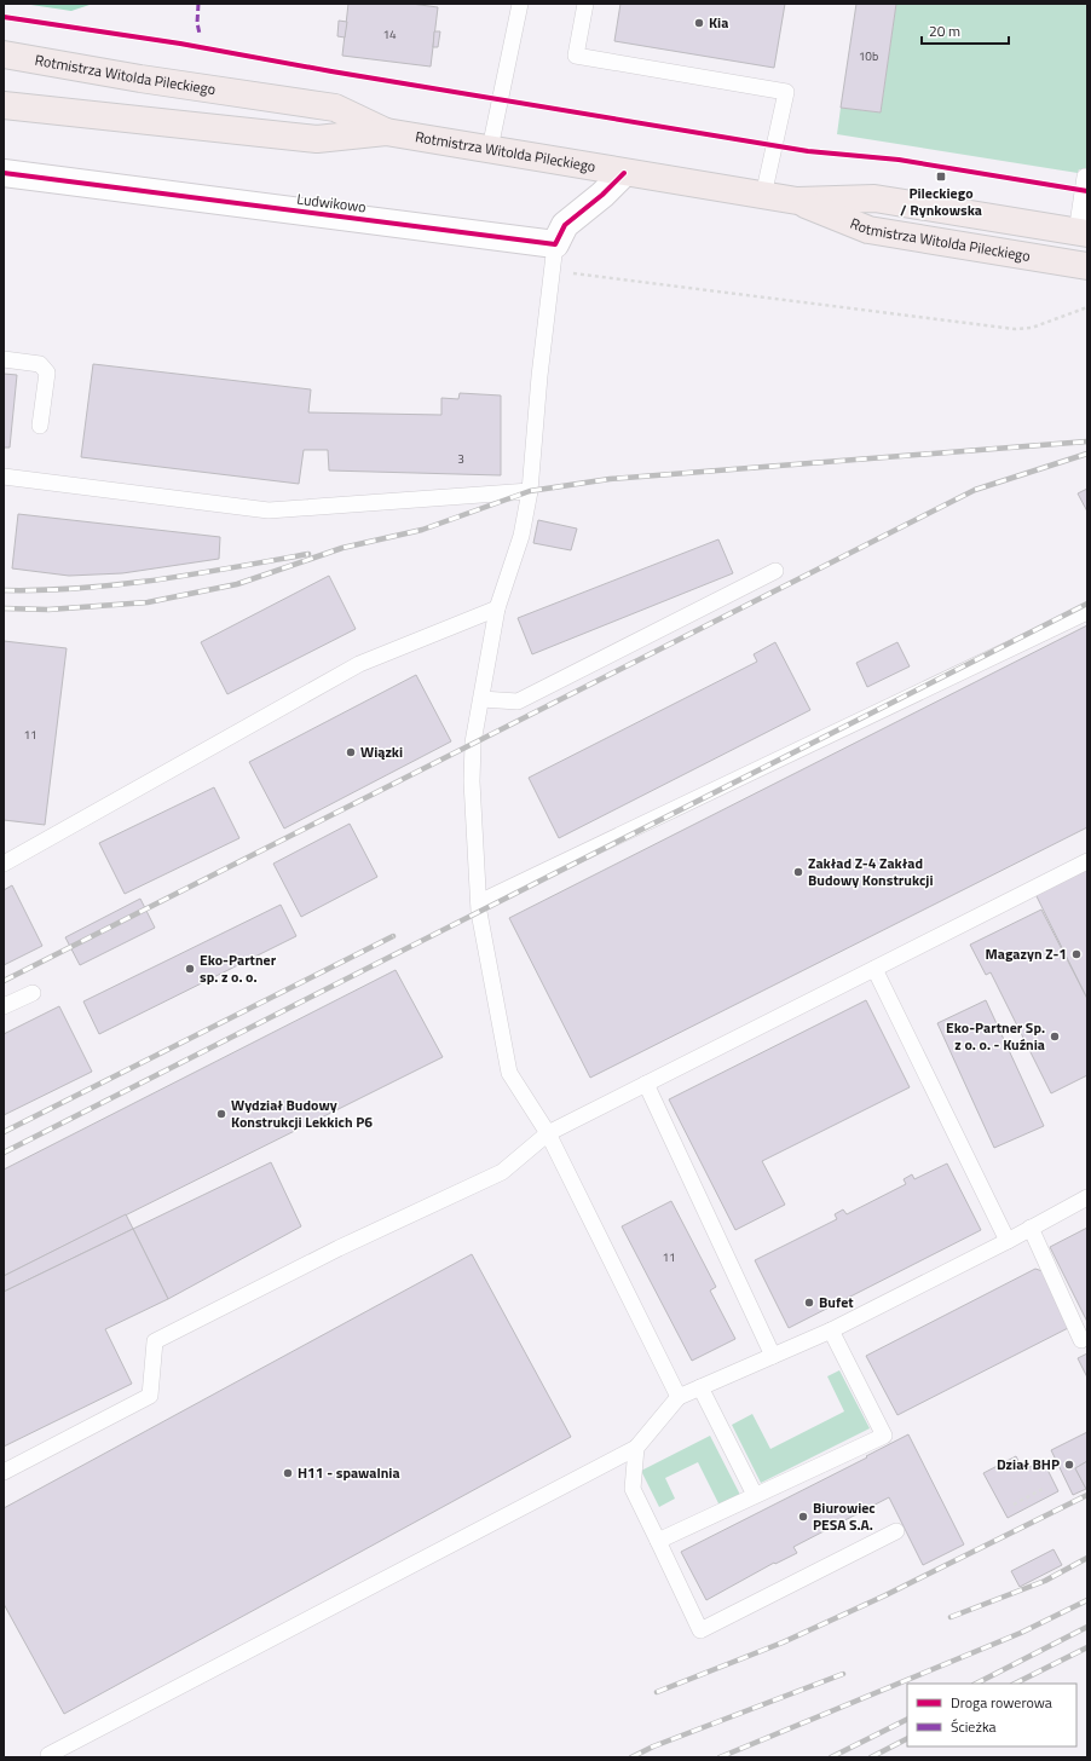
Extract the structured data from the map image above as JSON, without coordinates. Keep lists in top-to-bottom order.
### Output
{
  "streets": {
    "main road": ["Rotmistrza Witolda Pileckiego"],
    "street": ["Ludwikowo"]
  },
  "places": {
    "other": [
      "Kia",
      "Wiązki",
      "Zakład Z-4 Zakład Budowy Konstrukcji",
      "Magazyn Z-1",
      "Eko-Partner sp. z o. o.",
      "Eko-Partner Sp. z o. o. - Kuźnia",
      "Wydział Budowy Konstrukcji Lekkich P6",
      "Bufet",
      "Dział BHP",
      "H11 - spawalnia",
      "Biurowiec PESA S.A."
    ],
    "transit": ["Pileckiego / Rynkowska"]
  },
  "house_numbers": [
    "14",
    "10b",
    "3",
    "11",
    "11"
  ],
  "legend": ["Droga rowerowa", "Ścieżka"],
  "scale_bar": "20 m"
}
